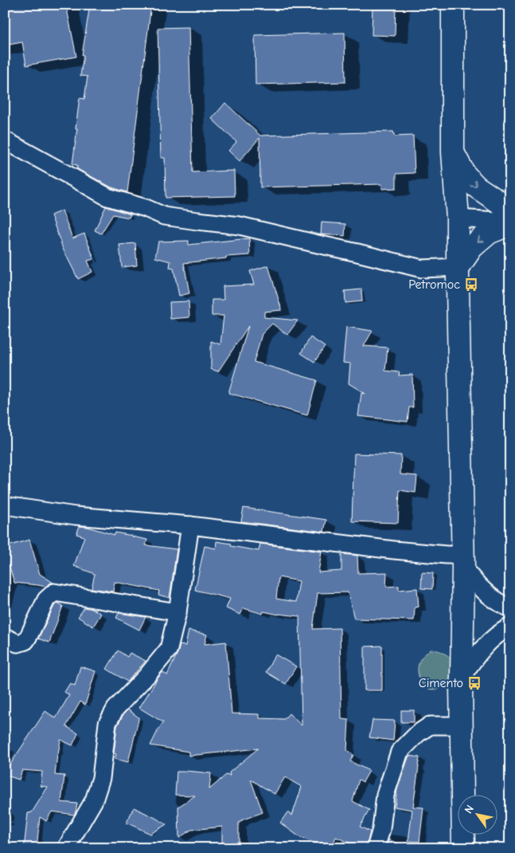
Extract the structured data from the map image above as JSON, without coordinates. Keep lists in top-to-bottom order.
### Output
{
  "places": {
    "bus stop": ["Petromoc", "Cimento"]
  },
  "north": "top left"
}
